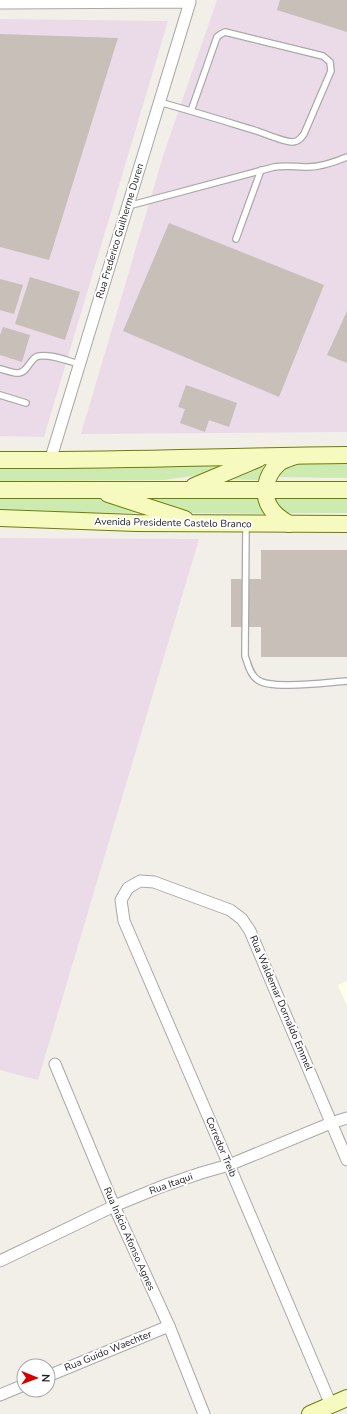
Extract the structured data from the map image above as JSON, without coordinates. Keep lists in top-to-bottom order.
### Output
{
  "streets": {
    "main road": ["Avenida Presidente Castelo Branco"],
    "street": [
      "Rua Frederico Guilherme Duren",
      "Rua Waldemar Dornaldo Emmel",
      "Corredor Treib",
      "Rua Itaqui",
      "Rua Inácio Afonso Agnes",
      "Rua Guido Waechter"
    ]
  },
  "crossings": [
    ["Rua Waldemar Dornaldo Emmel", "Corredor Treib"],
    ["Rua Waldemar Dornaldo Emmel", "Rua Itaqui"],
    ["Corredor Treib", "Rua Itaqui"],
    ["Rua Itaqui", "Rua Inácio Afonso Agnes"],
    ["Rua Inácio Afonso Agnes", "Rua Guido Waechter"]
  ],
  "north": "right"
}
